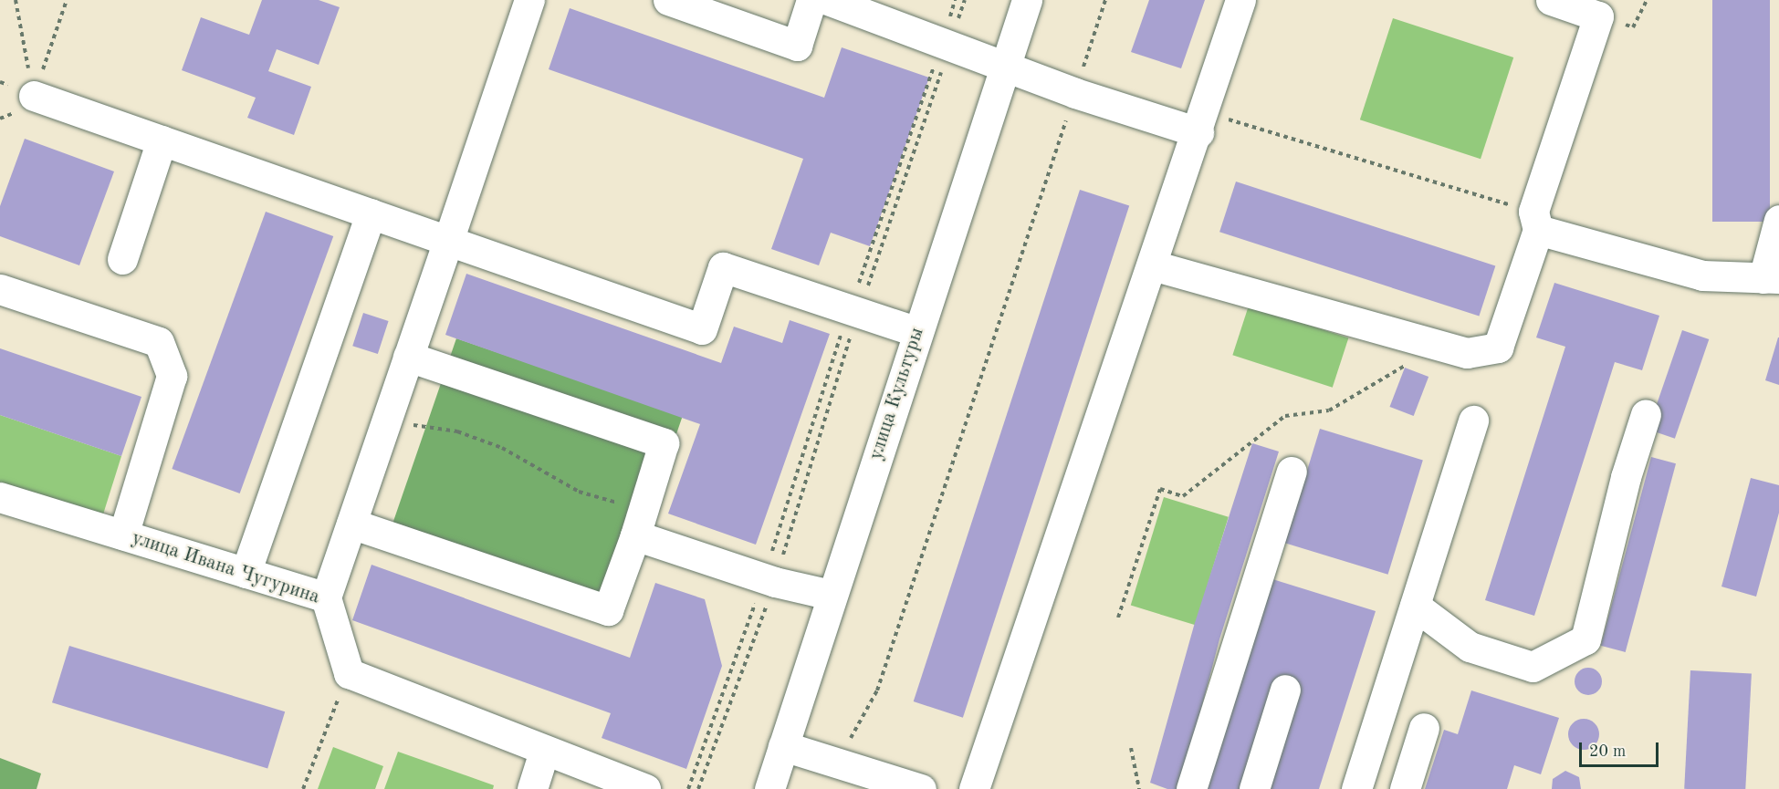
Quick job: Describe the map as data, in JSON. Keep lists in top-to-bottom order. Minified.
{"streets":{"street":["улица Культуры","улица Ивана Чугурина"]},"scale_bar":"20 m"}
